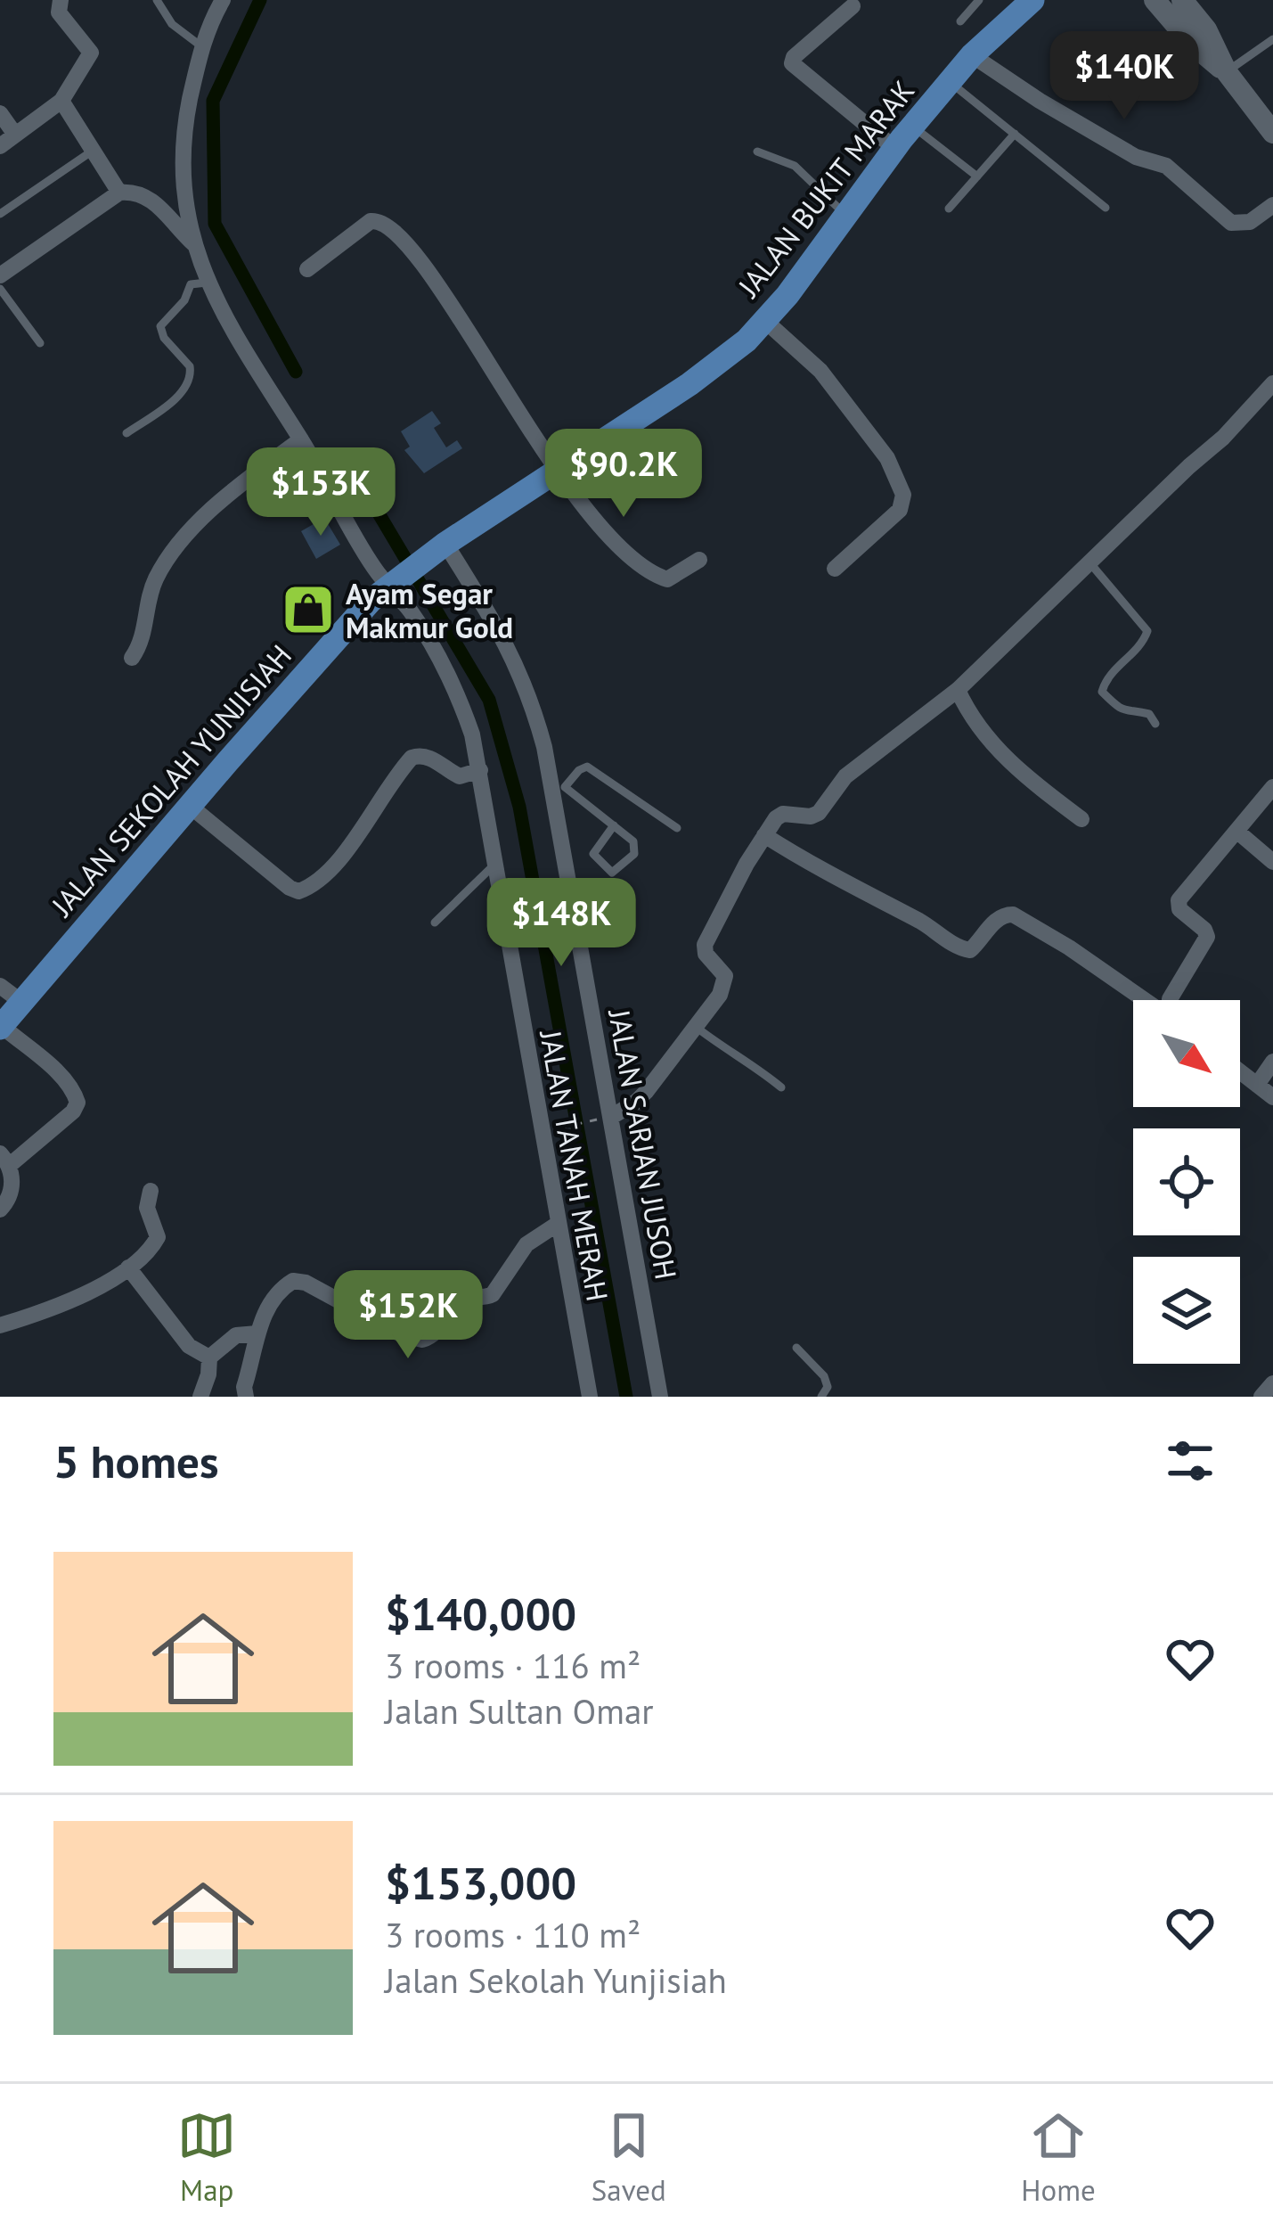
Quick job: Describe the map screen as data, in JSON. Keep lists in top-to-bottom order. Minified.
{"streets":{"main road":["JALAN BUKIT MARAK","JALAN SEKOLAH YUNJISIAH"],"street":["JALAN SARJAN JUSOH","JALAN TANAH MERAH"]},"crossings":[["JALAN BUKIT MARAK","JALAN SEKOLAH YUNJISIAH"],["JALAN BUKIT MARAK","JALAN SARJAN JUSOH"],["JALAN BUKIT MARAK","JALAN TANAH MERAH"],["JALAN SEKOLAH YUNJISIAH","JALAN TANAH MERAH"]],"places":{"shop":["Ayam Segar Makmur Gold"]},"north":"bottom right","page":{"price":["$140K","$90.2K","$153K","$148K","$152K"],"heading":"5 homes","list":[{"name":"$140,000","note":"3 rooms · 116 m² · Jalan Sultan Omar"},{"name":"$153,000","note":"3 rooms · 110 m² · Jalan Sekolah Yunjisiah"}],"tabs":["Map","Saved","Home"]}}
